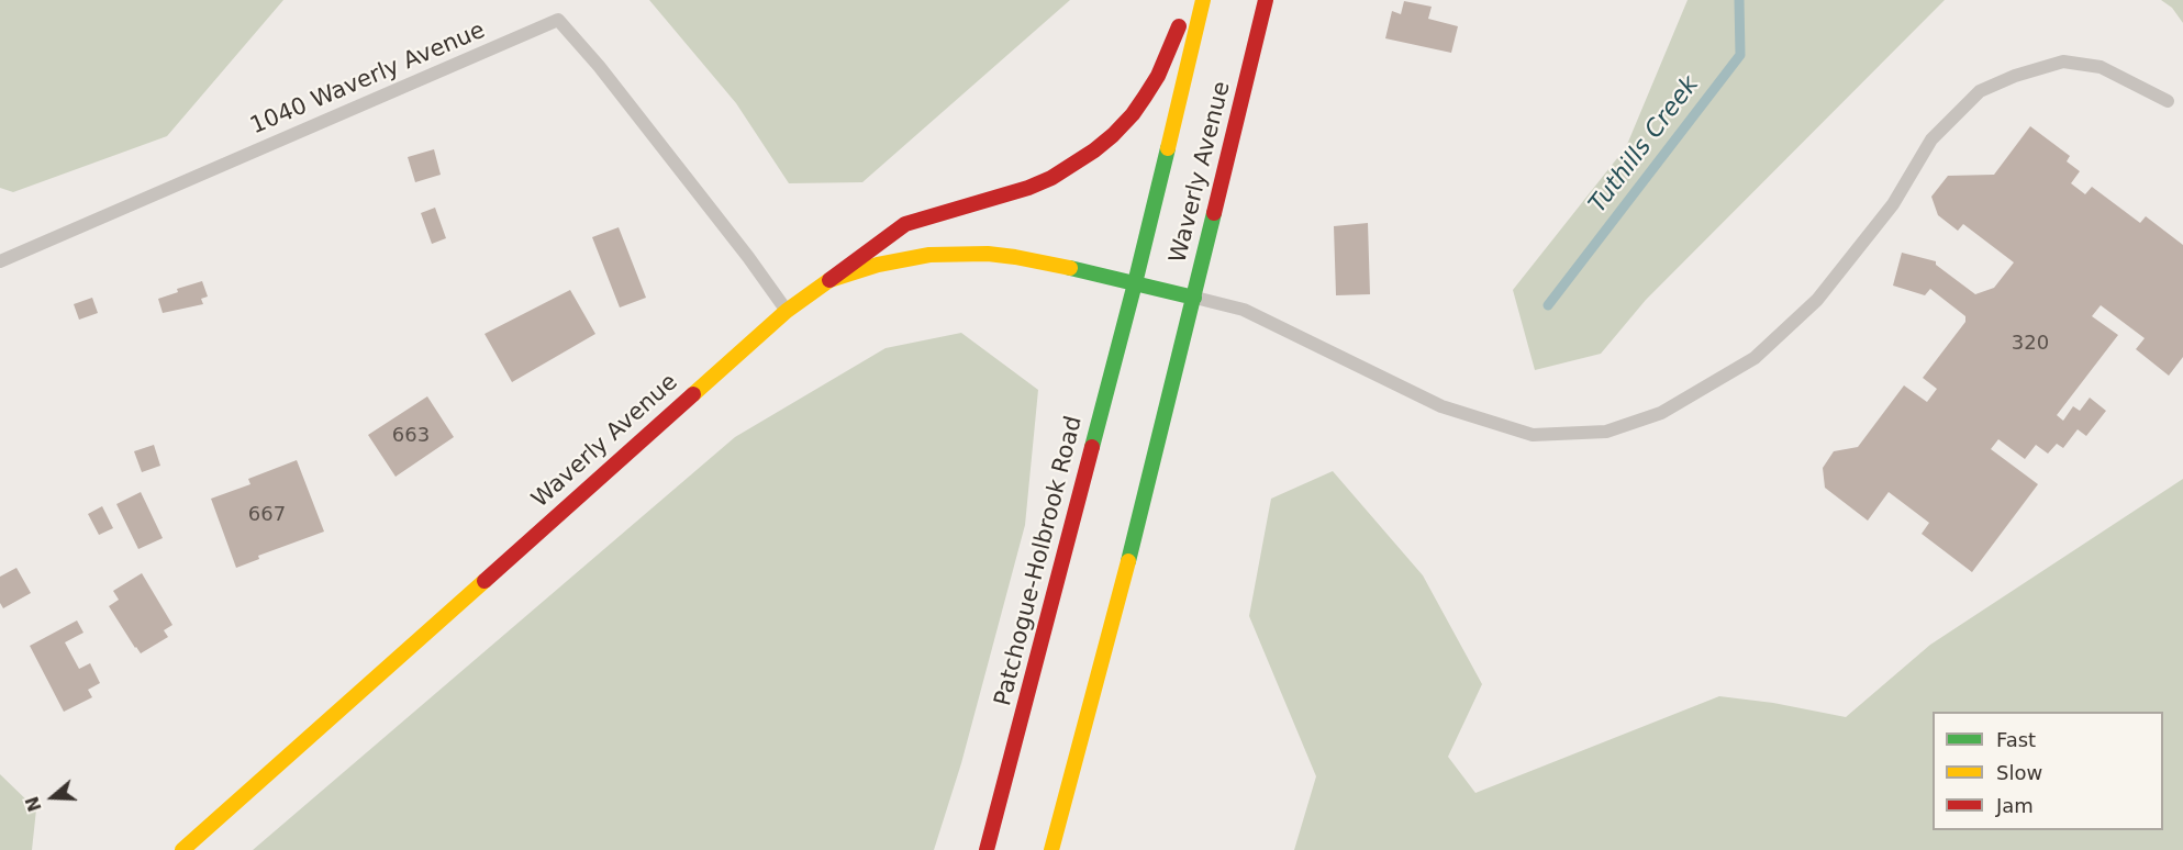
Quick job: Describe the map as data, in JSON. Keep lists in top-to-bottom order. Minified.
{"streets":{"main road":["Waverly Avenue","Patchogue-Holbrook Road"],"lane":["1040 Waverly Avenue"]},"crossings":[["1040 Waverly Avenue","Waverly Avenue"],["Waverly Avenue","Patchogue-Holbrook Road"]],"water":["Tuthills Creek"],"house_numbers":["320","663","667"],"legend":["Fast","Slow","Jam"],"north":"left"}
